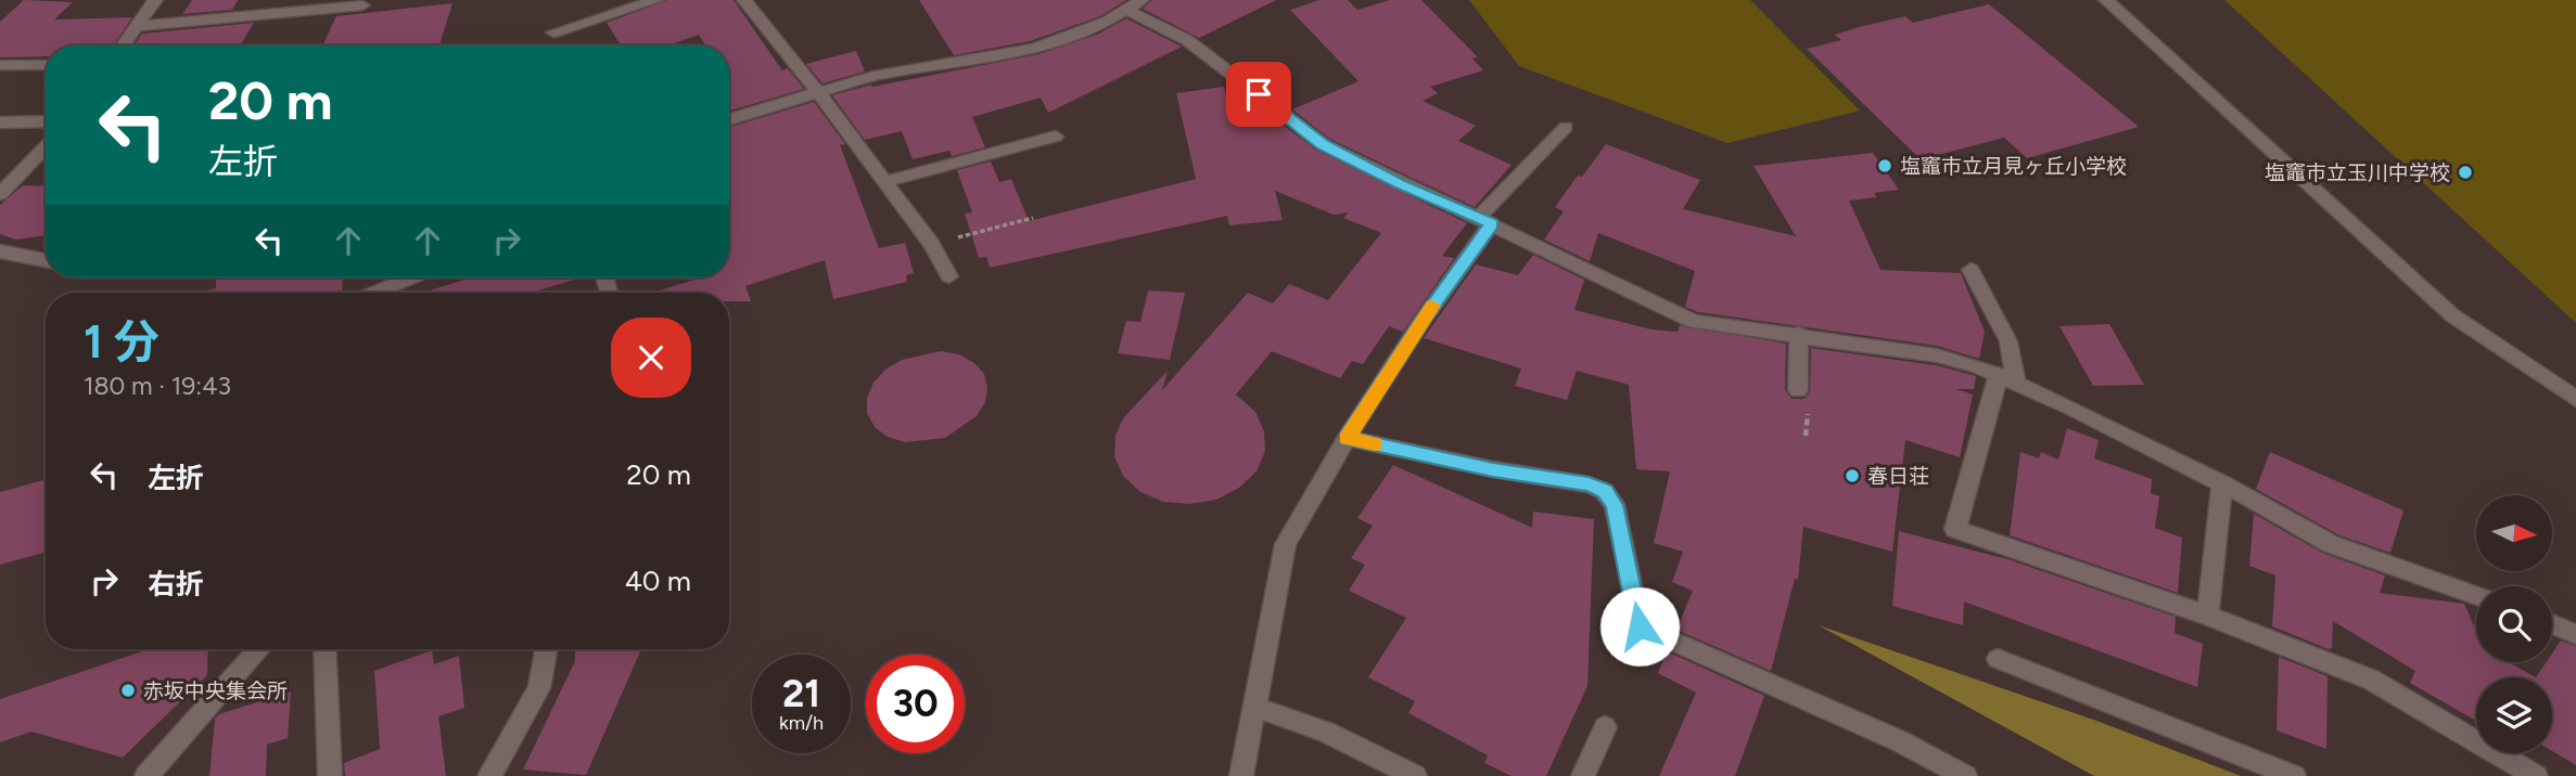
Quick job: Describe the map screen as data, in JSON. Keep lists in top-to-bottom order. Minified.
{"places":["塩竈市立月見ヶ丘小学校","塩竈市立玉川中学校","春日荘","赤坂中央集会所"],"north":"right","page":{"turn":["20 m","左折"],"heading":["1 分","180 m · 19:43"],"list":[{"name":"左折","value":"20 m"},{"name":"右折","value":"40 m"}],"speed":"21 km/h","limit":"30"}}
